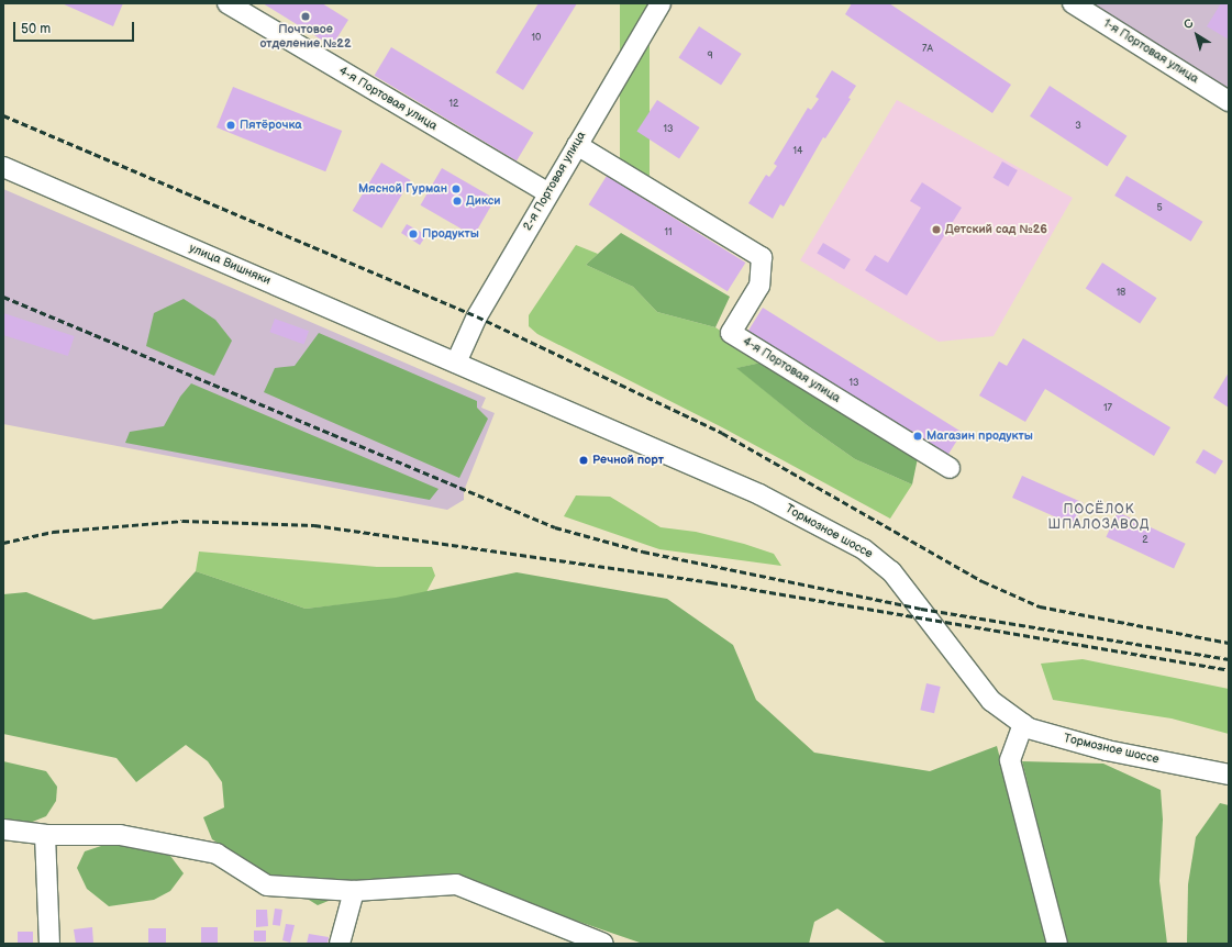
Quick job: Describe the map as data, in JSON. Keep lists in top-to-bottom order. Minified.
{"streets":{"street":["1-я Портовая улица","4-я Портовая улица","2-я Портовая улица","улица Вишняки","Тормозное шоссе"]},"crossings":[["4-я Портовая улица","2-я Портовая улица"],["2-я Портовая улица","улица Вишняки"],["2-я Портовая улица","Тормозное шоссе"],["улица Вишняки","Тормозное шоссе"]],"districts":["ПОСЁЛОК ШПАЛОЗАВОД"],"places":["Почтовое отделение №22","Пятёрочка","Мясной Гурман","Дикси","Детский сад №26","Продукты","Магазин продукты","Речной порт"],"house_numbers":["10","7А","9","12","3","13","14","5","11","18","13","17","2"],"scale_bar":"50 m","north":"top left"}
